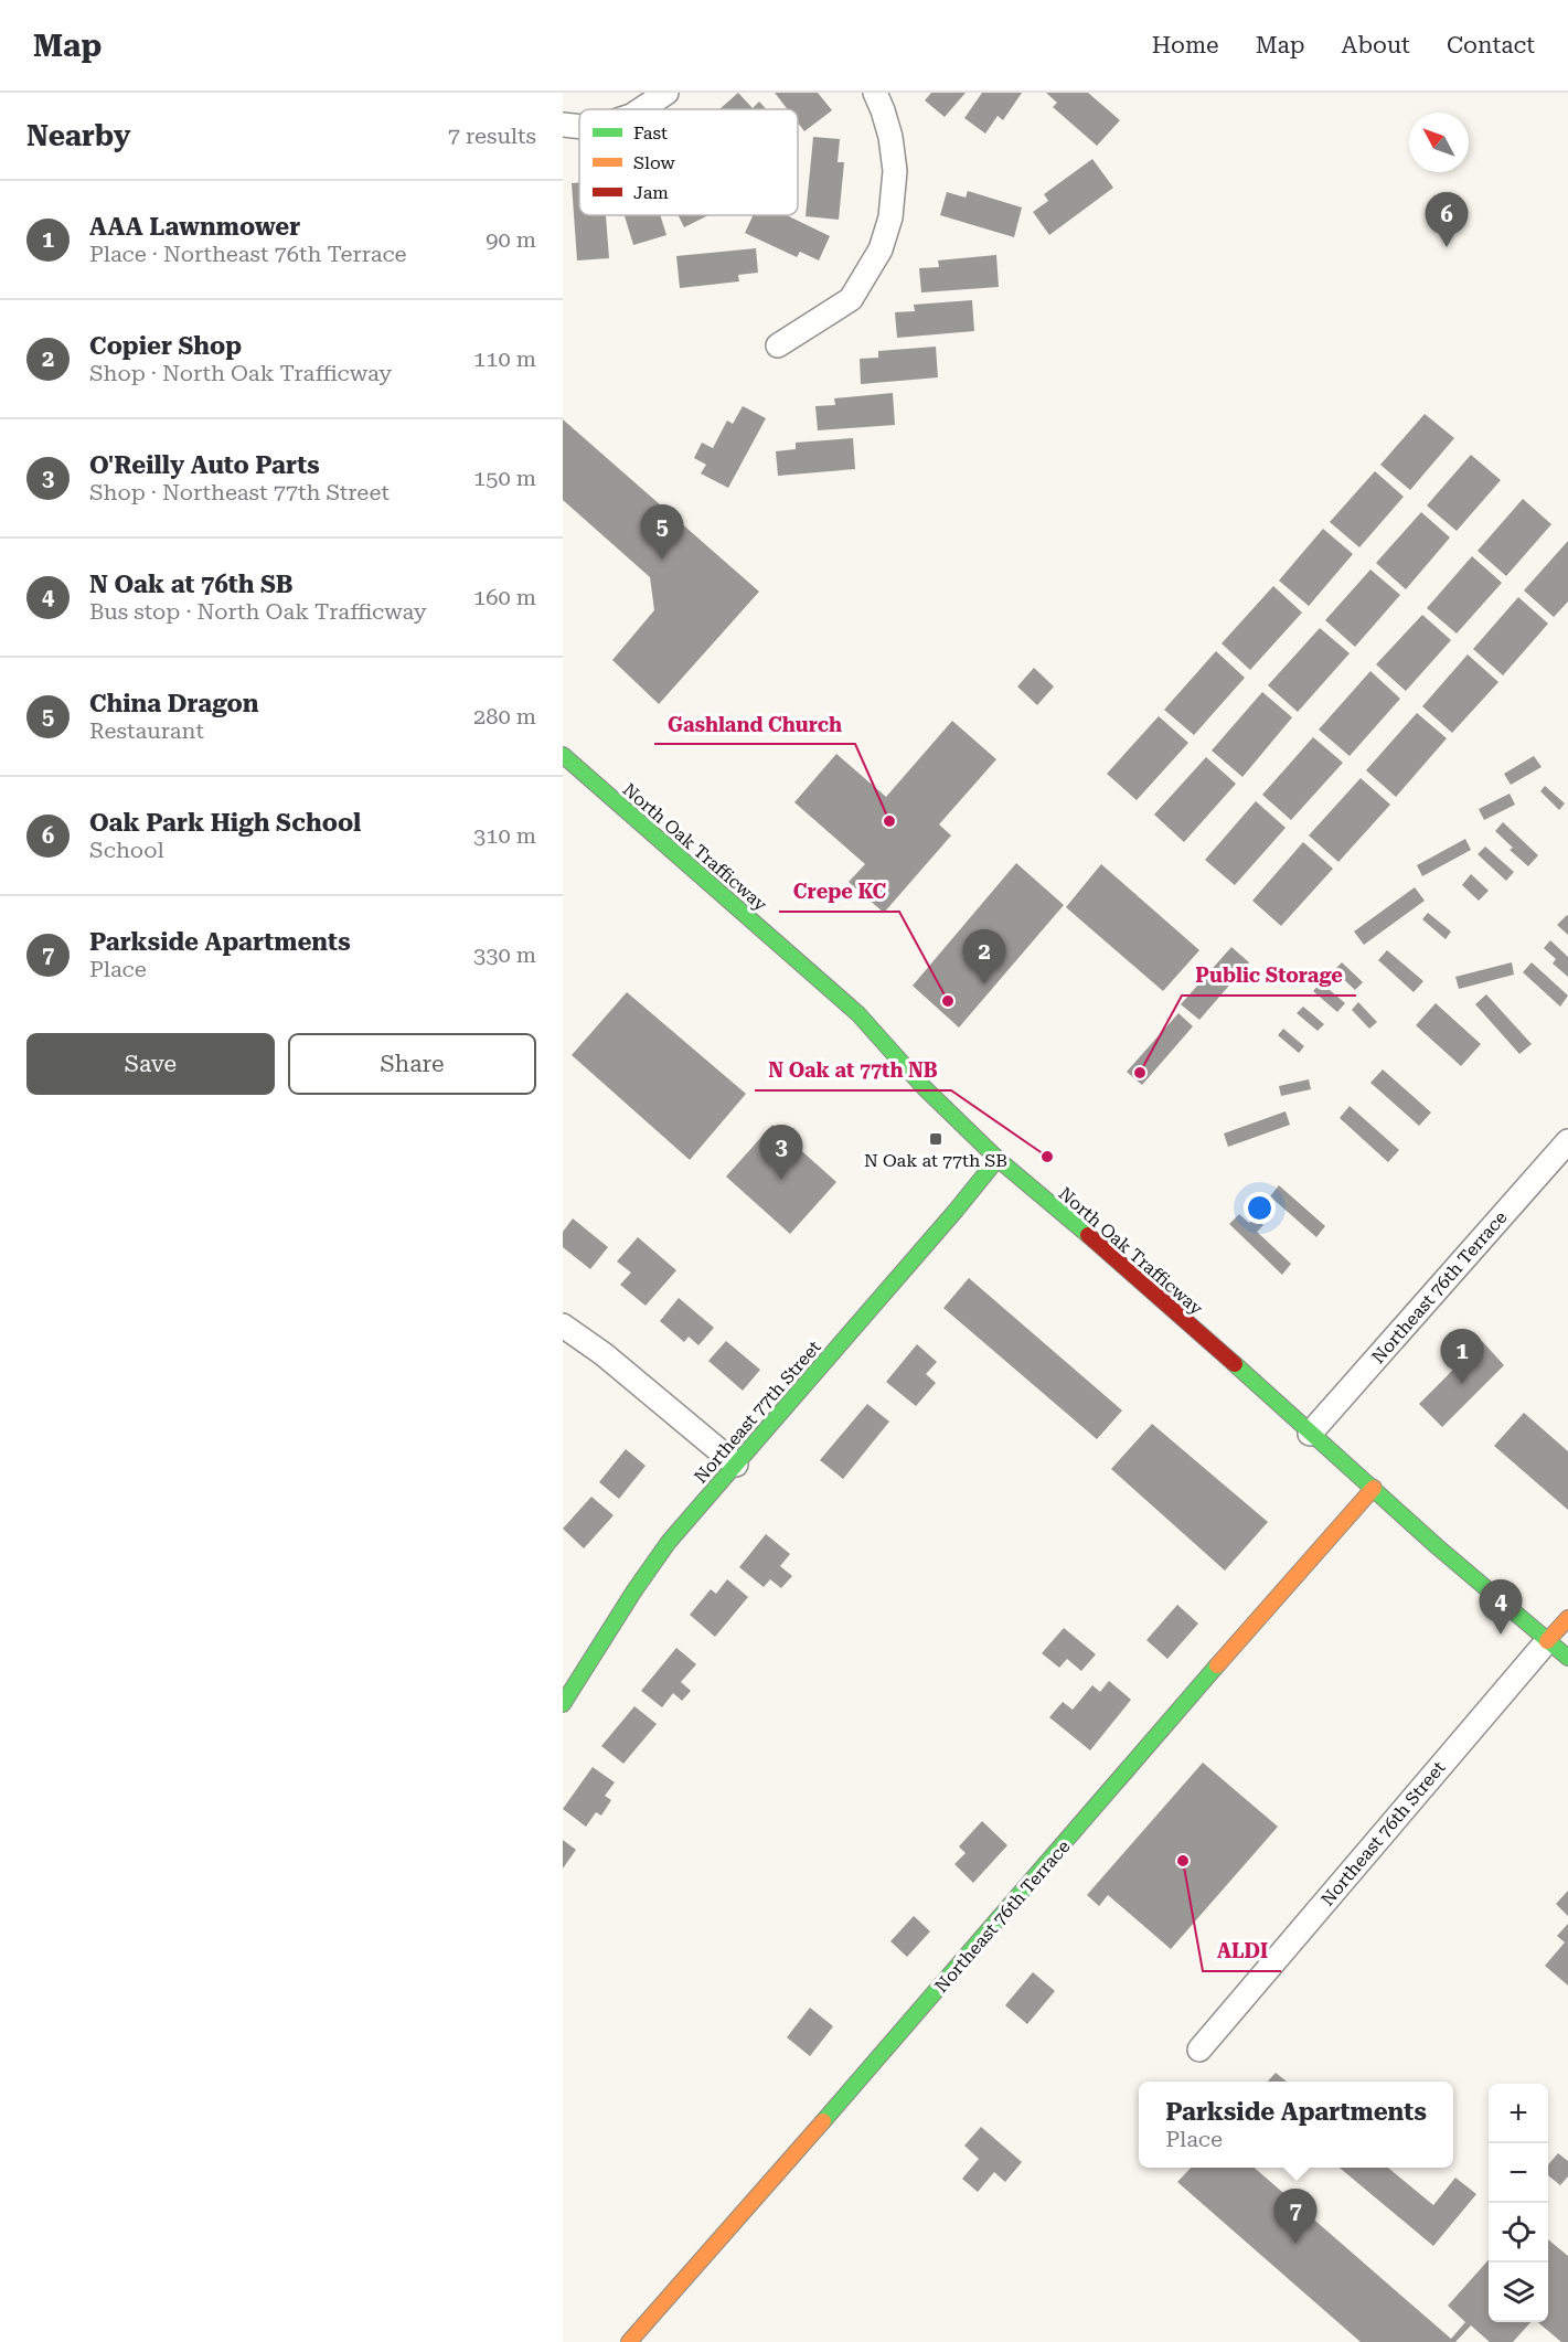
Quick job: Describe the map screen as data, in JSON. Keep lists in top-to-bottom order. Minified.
{"streets":{"street":["North Oak Trafficway","Northeast 76th Terrace","Northeast 77th Street","Northeast 76th Street"]},"crossings":[["North Oak Trafficway","Northeast 76th Terrace"],["North Oak Trafficway","Northeast 77th Street"],["North Oak Trafficway","Northeast 76th Street"]],"places":{"other":["Gashland Church","Crepe KC","Public Storage","N Oak at 77th NB","ALDI"],"transit":["N Oak at 77th SB"]},"legend":["Fast","Slow","Jam"],"north":"top left","page":{"header":"Map","nav":["Home","Map","About","Contact"],"heading":["Nearby","7 results"],"list":[{"mark":"1","name":"AAA Lawnmower","note":"Place · Northeast 76th Terrace","value":"90 m"},{"mark":"2","name":"Copier Shop","note":"Shop · North Oak Trafficway","value":"110 m"},{"mark":"3","name":"O'Reilly Auto Parts","note":"Shop · Northeast 77th Street","value":"150 m"},{"mark":"4","name":"N Oak at 76th SB","note":"Bus stop · North Oak Trafficway","value":"160 m"},{"mark":"5","name":"China Dragon","note":"Restaurant","value":"280 m"},{"mark":"6","name":"Oak Park High School","note":"School","value":"310 m"},{"mark":"7","name":"Parkside Apartments","note":"Place","value":"330 m"}],"pins":["6","5","2","3","1","4","7"],"buttons":["Save","Share"],"popup":["Parkside Apartments","Place"],"map_buttons":["+","−"]}}
